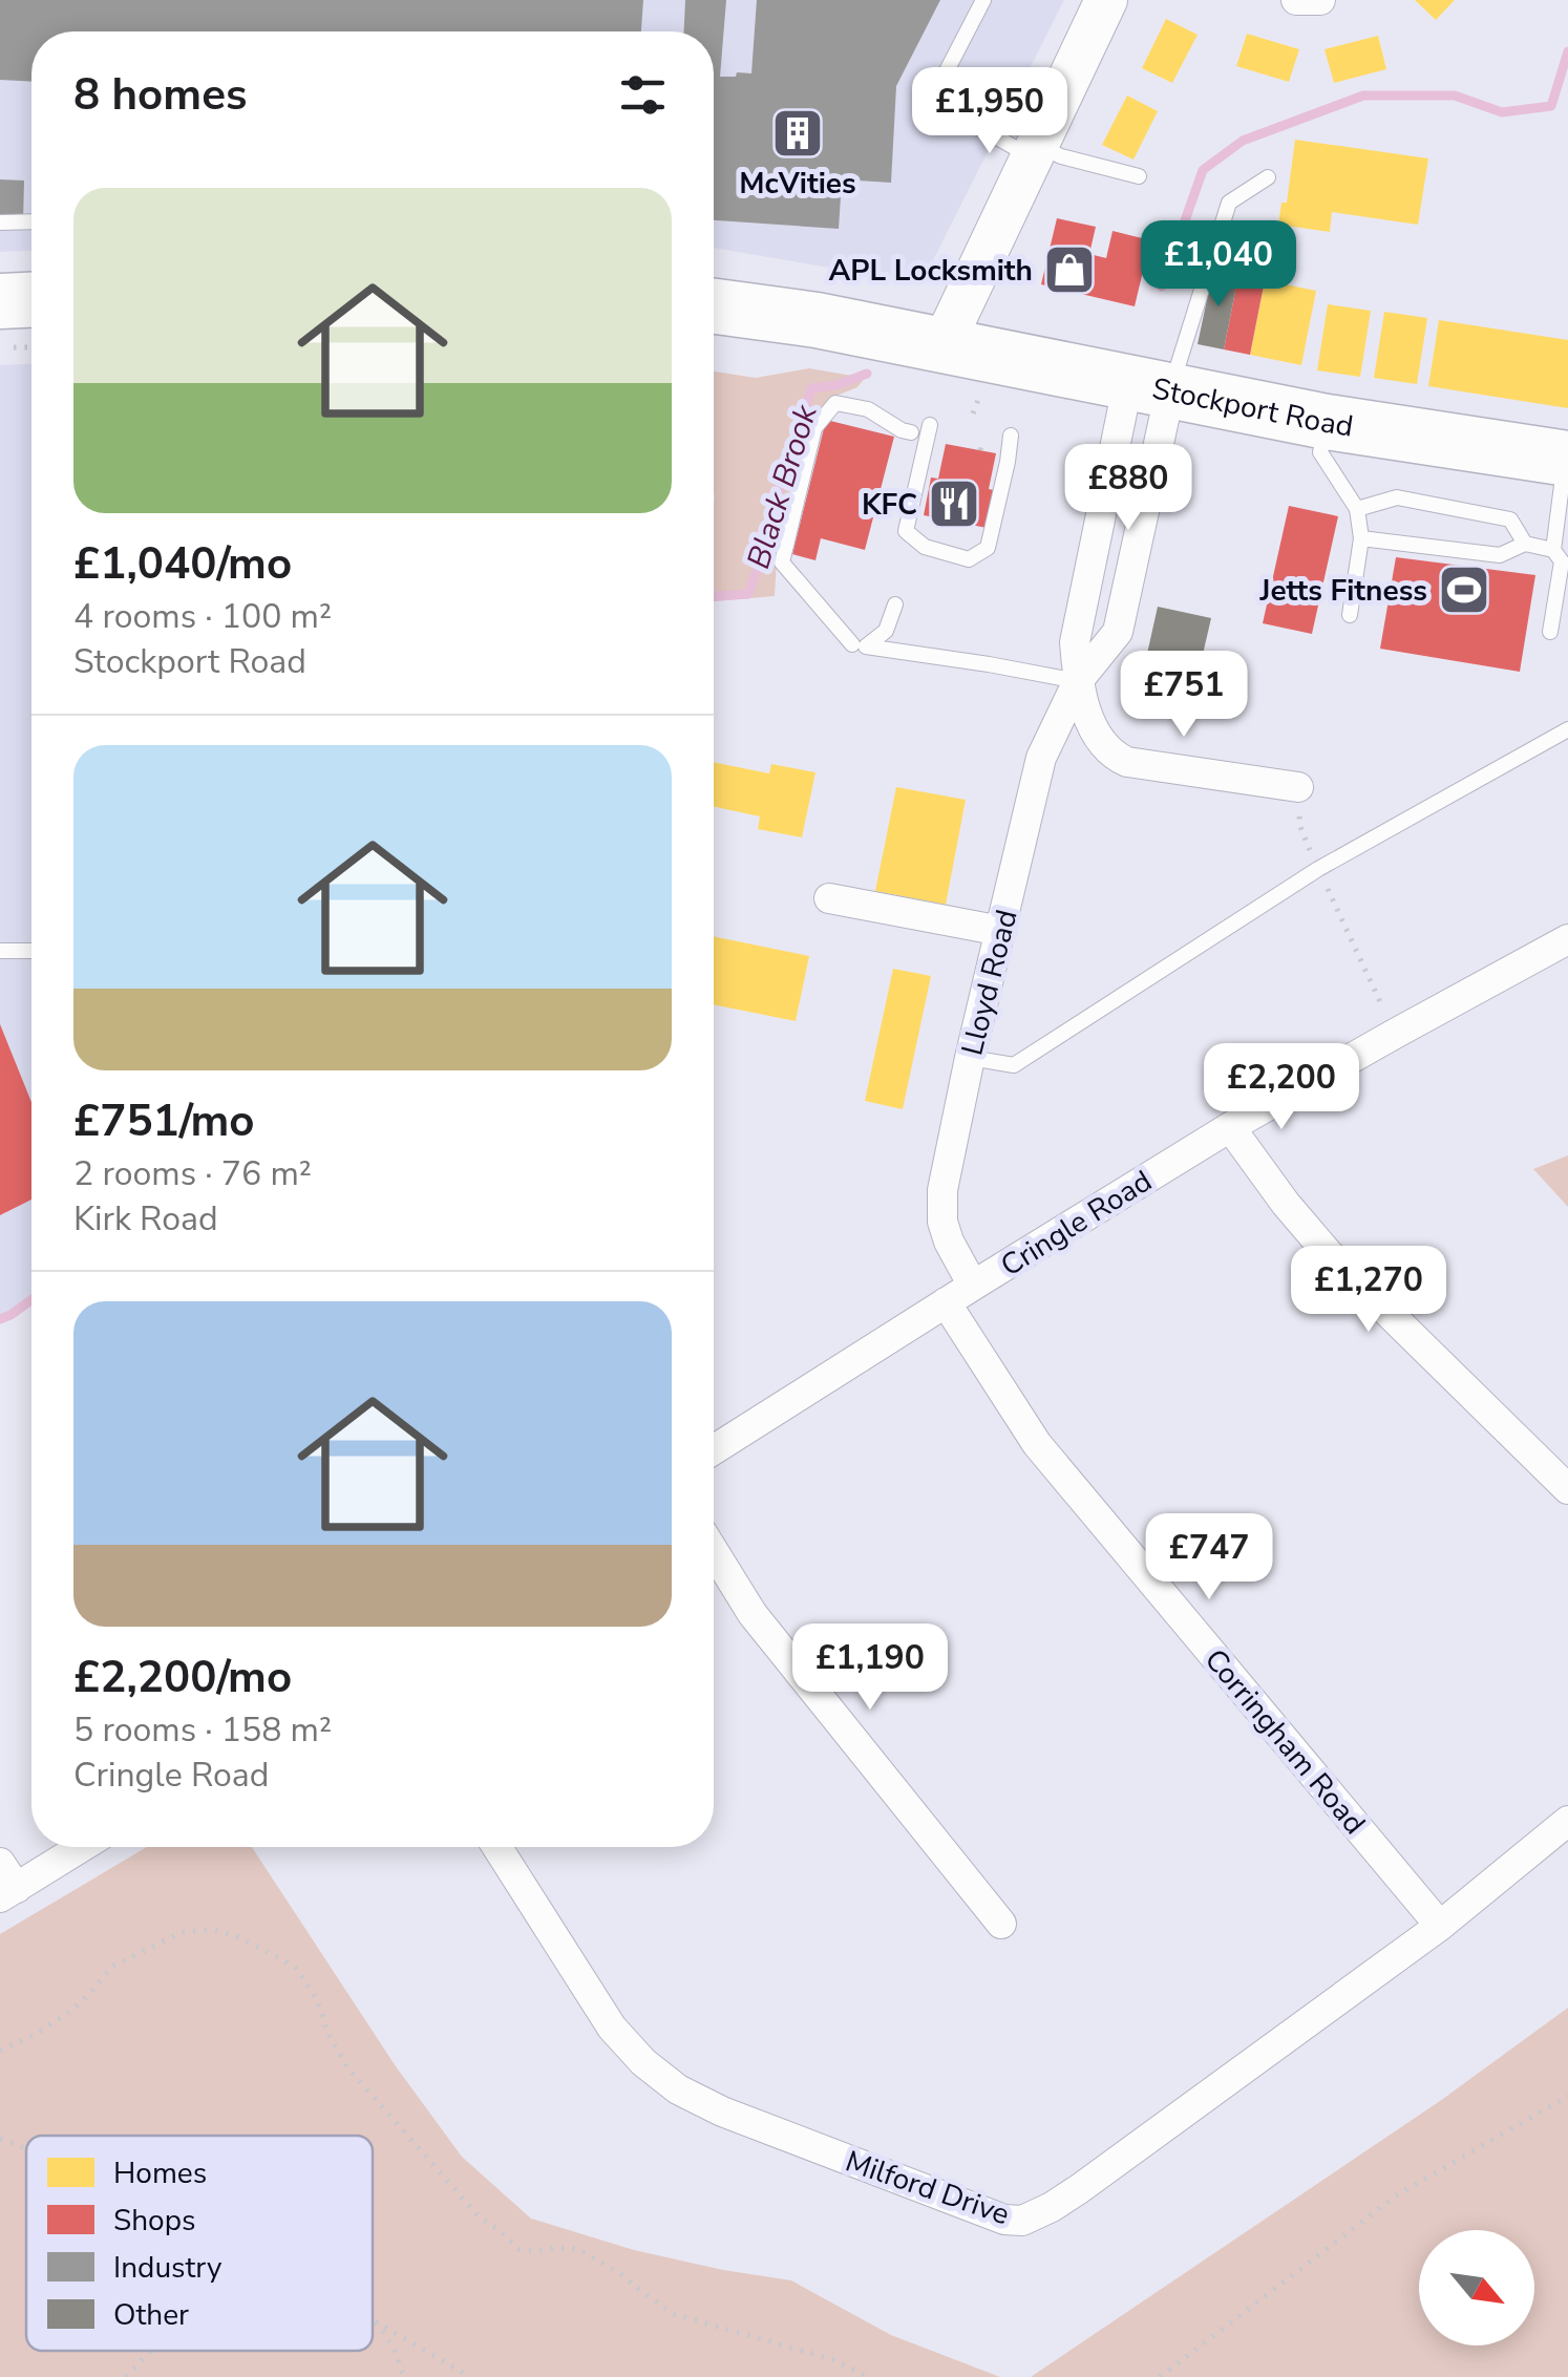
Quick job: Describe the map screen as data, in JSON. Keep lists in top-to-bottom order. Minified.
{"streets":{"highway":["Stockport Road"],"street":["Lloyd Road","Cringle Road","Corringham Road","Milford Drive"]},"crossings":[["Stockport Road","Lloyd Road"],["Lloyd Road","Cringle Road"],["Cringle Road","Corringham Road"],["Corringham Road","Milford Drive"]],"water":["Black Brook"],"places":{"building":["McVities"],"shop":["APL Locksmith"],"restaurant":["KFC"],"sports":["Jetts Fitness"]},"legend":["Homes","Shops","Industry","Other"],"north":"bottom right","page":{"heading":"8 homes","price":["£1,950","£1,040","£880","£751","£2,200","£1,270","£747","£1,190"],"list":[{"name":"£1,040/mo","note":"4 rooms · 100 m² · Stockport Road"},{"name":"£751/mo","note":"2 rooms · 76 m² · Kirk Road"},{"name":"£2,200/mo","note":"5 rooms · 158 m² · Cringle Road"}]}}
